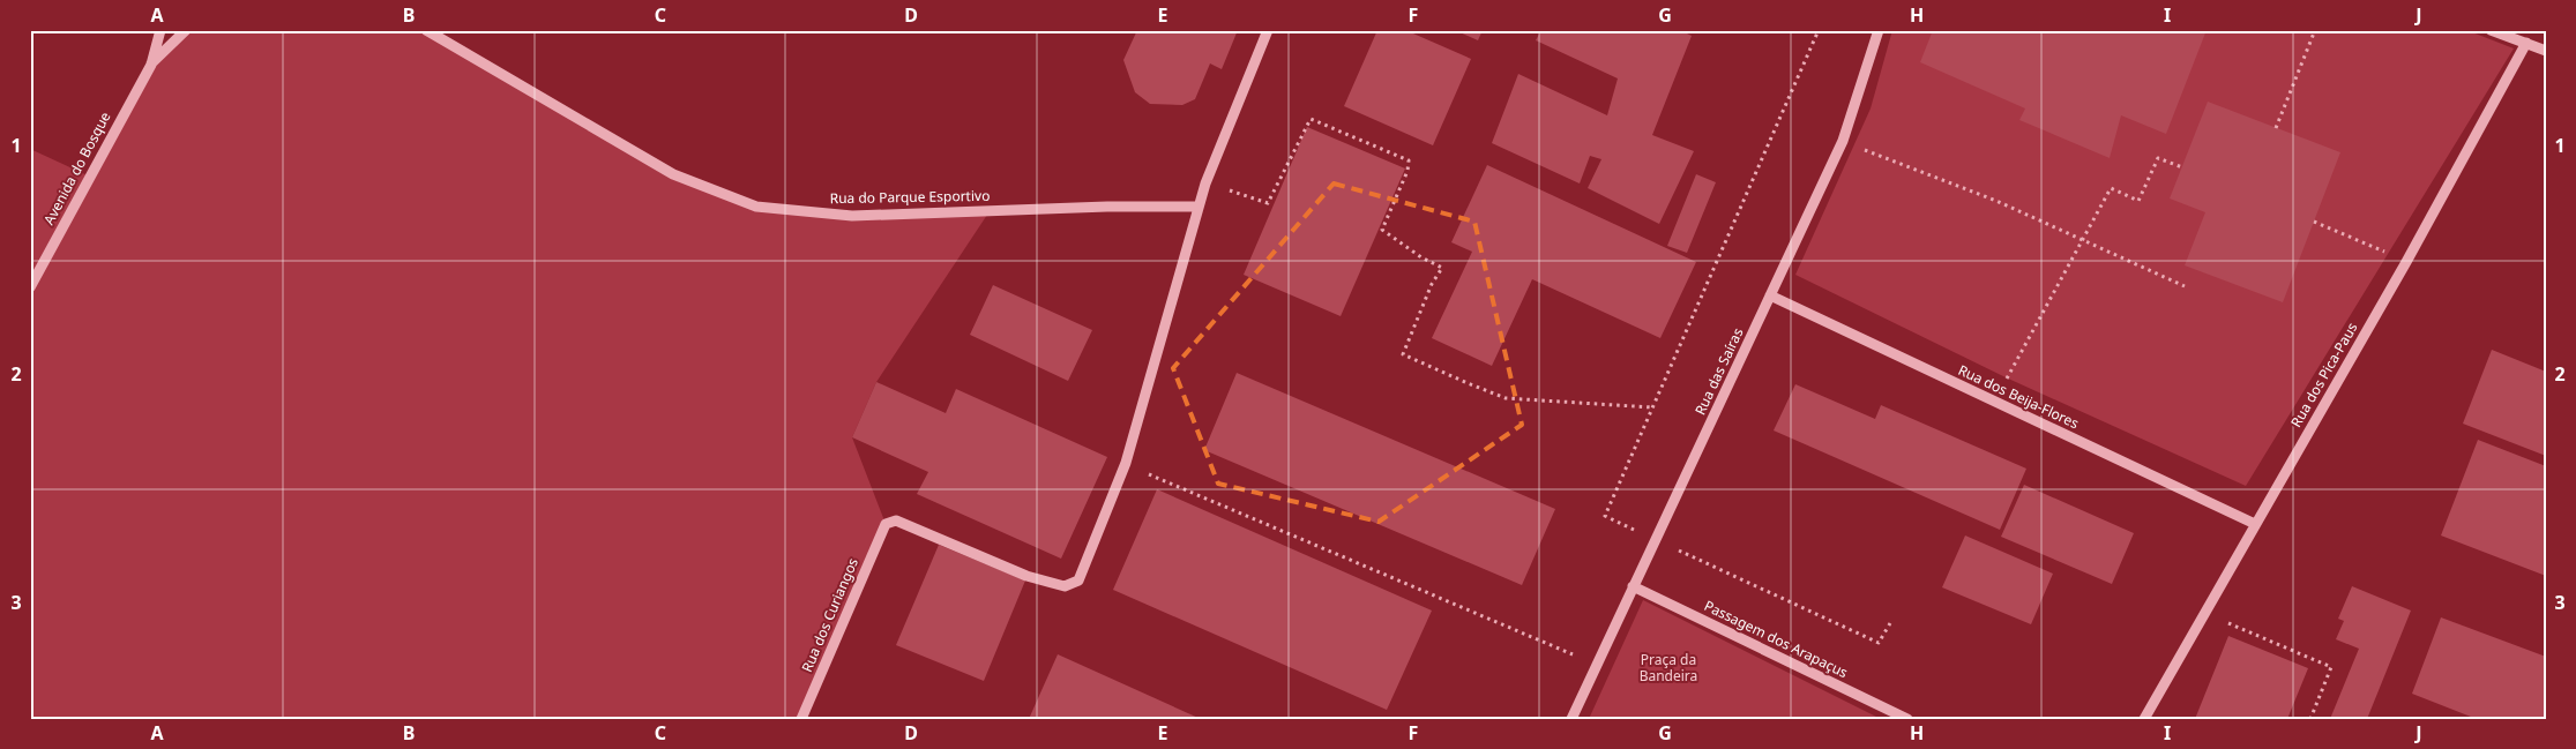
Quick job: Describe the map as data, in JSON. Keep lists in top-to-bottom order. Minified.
{"streets":{"street":["Avenida do Bosque","Rua do Parque Esportivo","Rua das Saíras","Rua dos Pica-Paus","Rua dos Beija-Flores","Rua dos Curiangos","Passagem dos Arapaçus"]},"crossings":[["Rua do Parque Esportivo","Rua dos Curiangos"],["Rua das Saíras","Rua dos Beija-Flores"],["Rua das Saíras","Passagem dos Arapaçus"],["Rua dos Pica-Paus","Rua dos Beija-Flores"]],"parks":["Praça da Bandeira"],"grid":{"columns":["A","B","C","D","E","F","G","H","I","J"],"rows":["1","2","3"]}}
